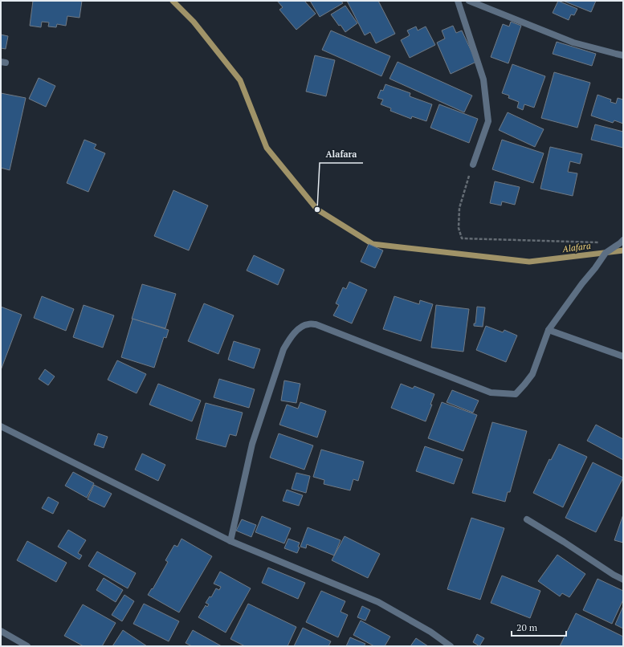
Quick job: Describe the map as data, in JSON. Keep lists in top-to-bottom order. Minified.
{"water":["Alafara"],"places":["Alafara"],"scale_bar":"20 m"}
